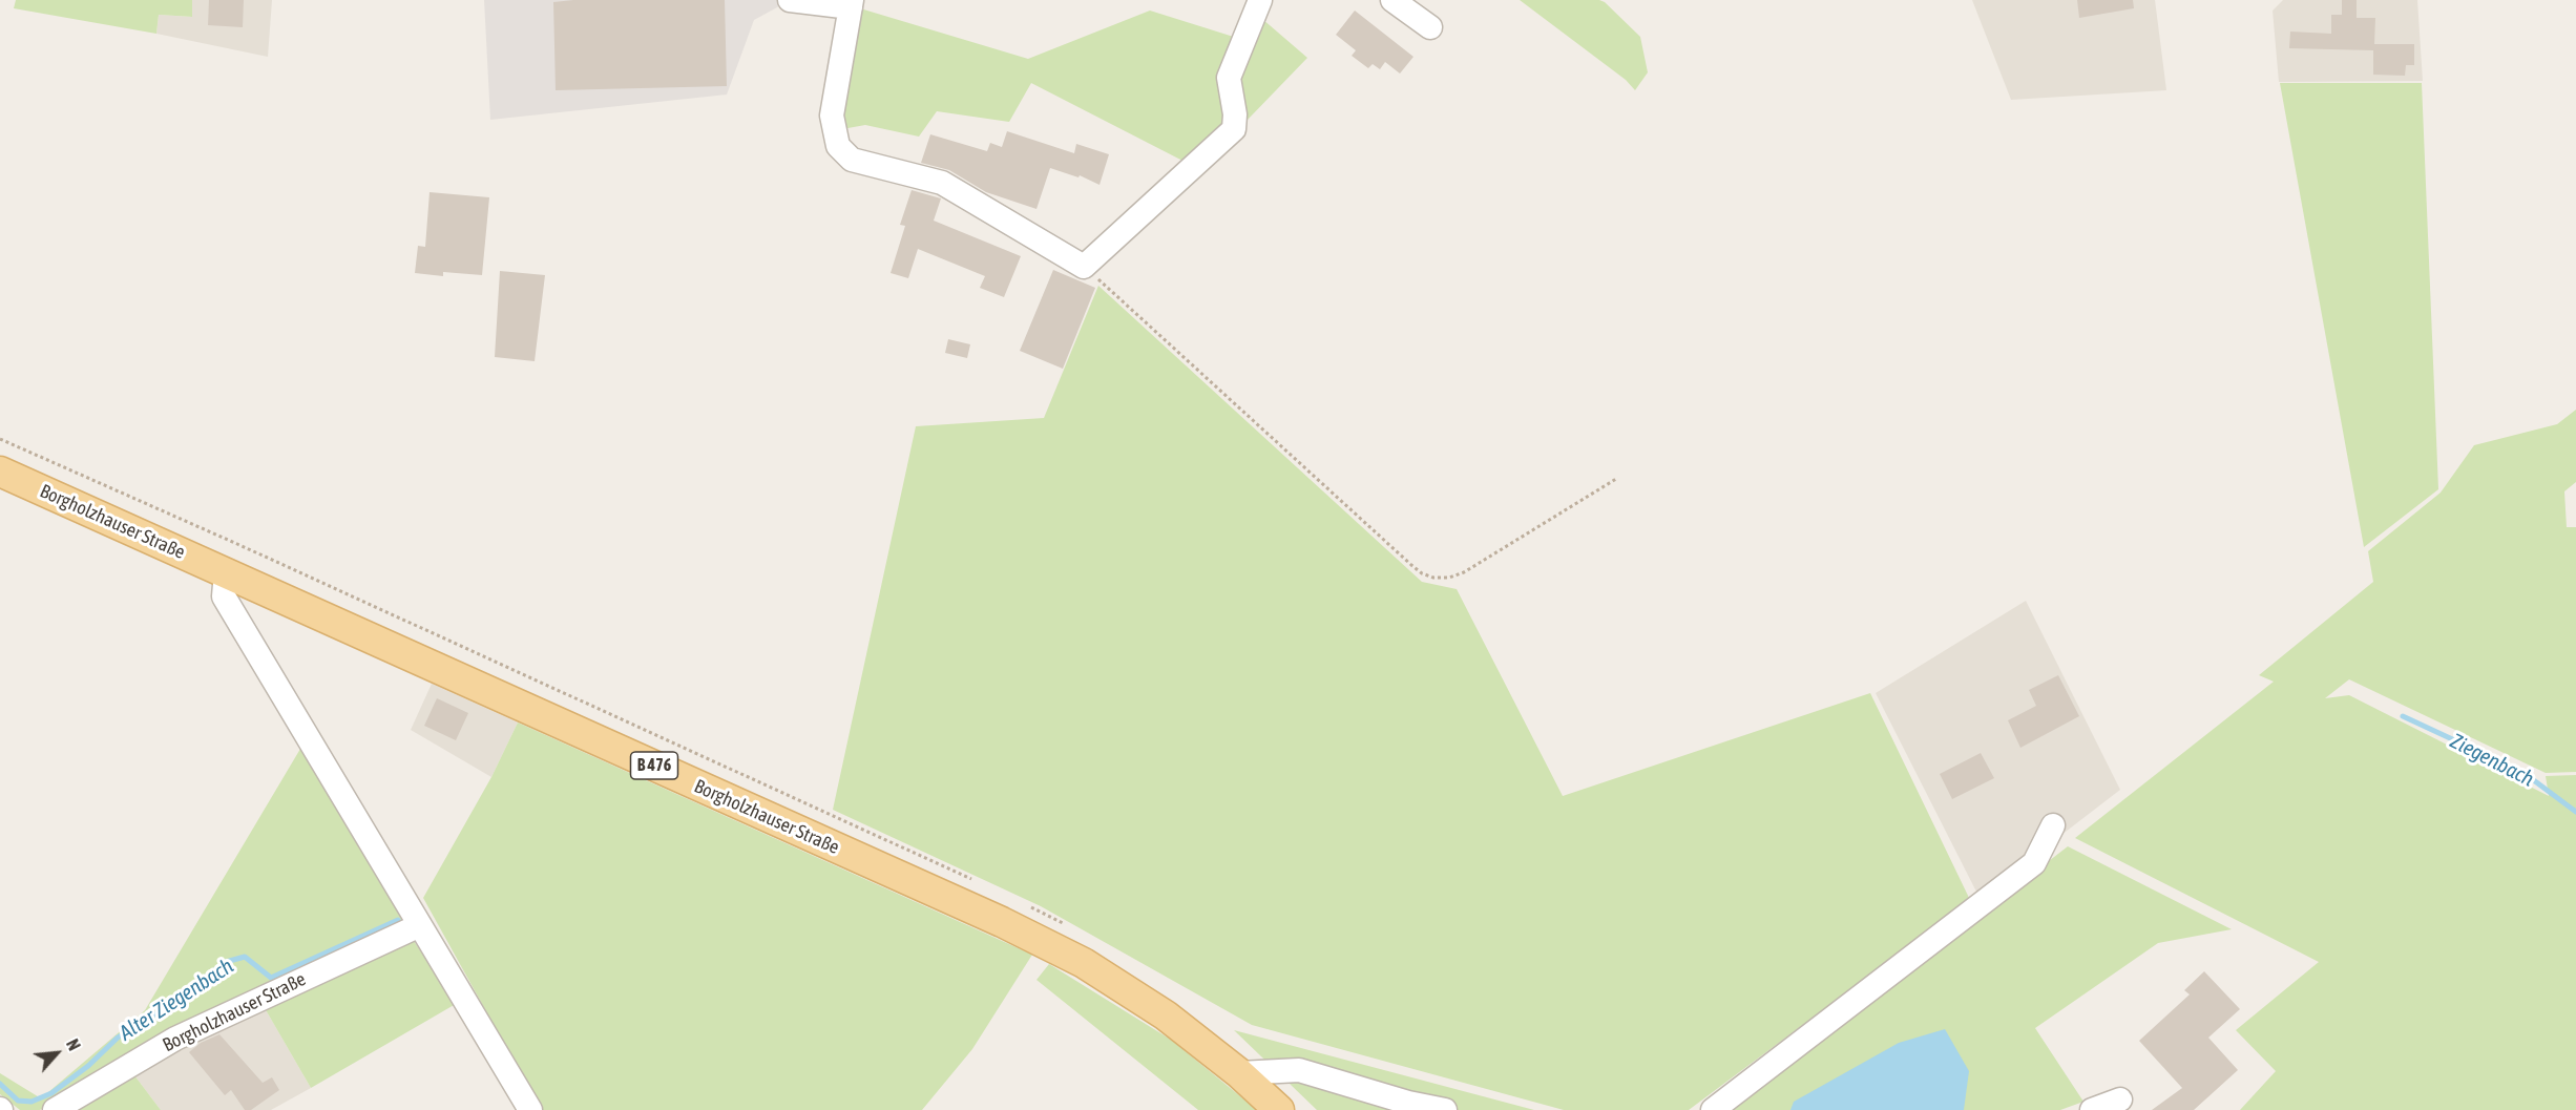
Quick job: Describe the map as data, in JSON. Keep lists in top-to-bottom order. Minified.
{"streets":{"main road":["Borgholzhauser Straße","B 476"]},"water":["Ziegenbach","Alter Ziegenbach"],"north":"top right"}
